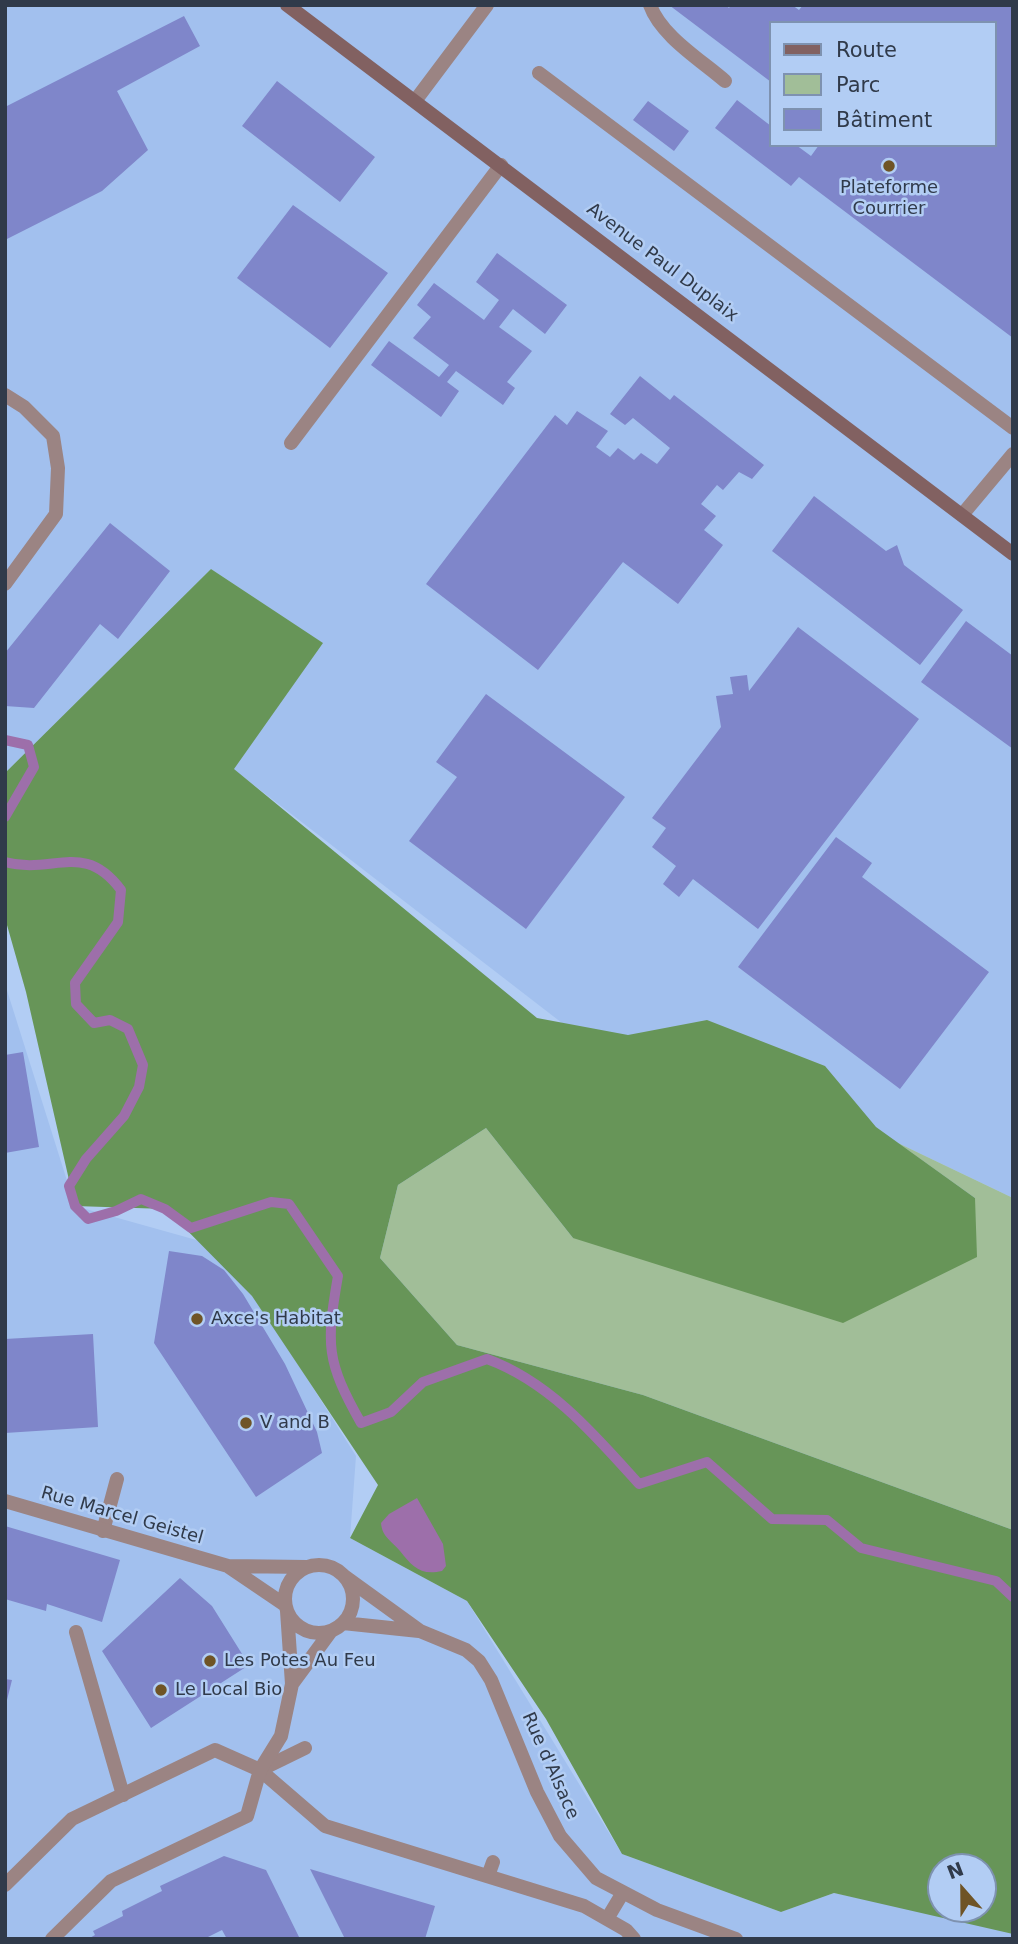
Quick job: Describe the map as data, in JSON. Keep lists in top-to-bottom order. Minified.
{"streets":{"main road":["Avenue Paul Duplaix"],"street":["Rue Marcel Geistel","Rue d'Alsace"]},"crossings":[["Rue Marcel Geistel","Rue d'Alsace"]],"places":["Plateforme Courrier","Axce's Habitat","V and B","Les Potes Au Feu","Le Local Bio"],"legend":["Route","Parc","Bâtiment"],"north":"top"}
